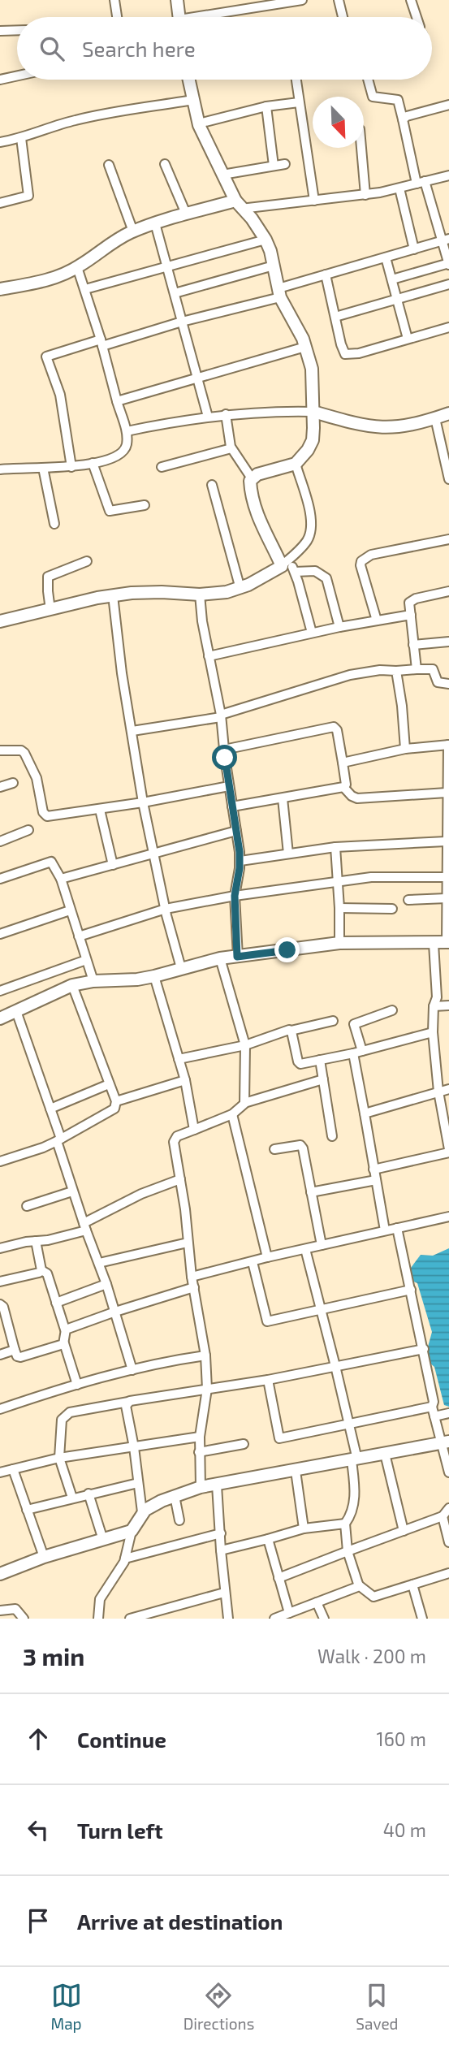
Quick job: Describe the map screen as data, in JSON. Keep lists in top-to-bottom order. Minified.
{"north":"bottom right","page":{"search":"Search here","heading":["3 min","Walk · 200 m"],"list":[["Continue","160 m"],["Turn left","40 m"],"Arrive at destination"],"nav":["Map","Directions","Saved"]}}
